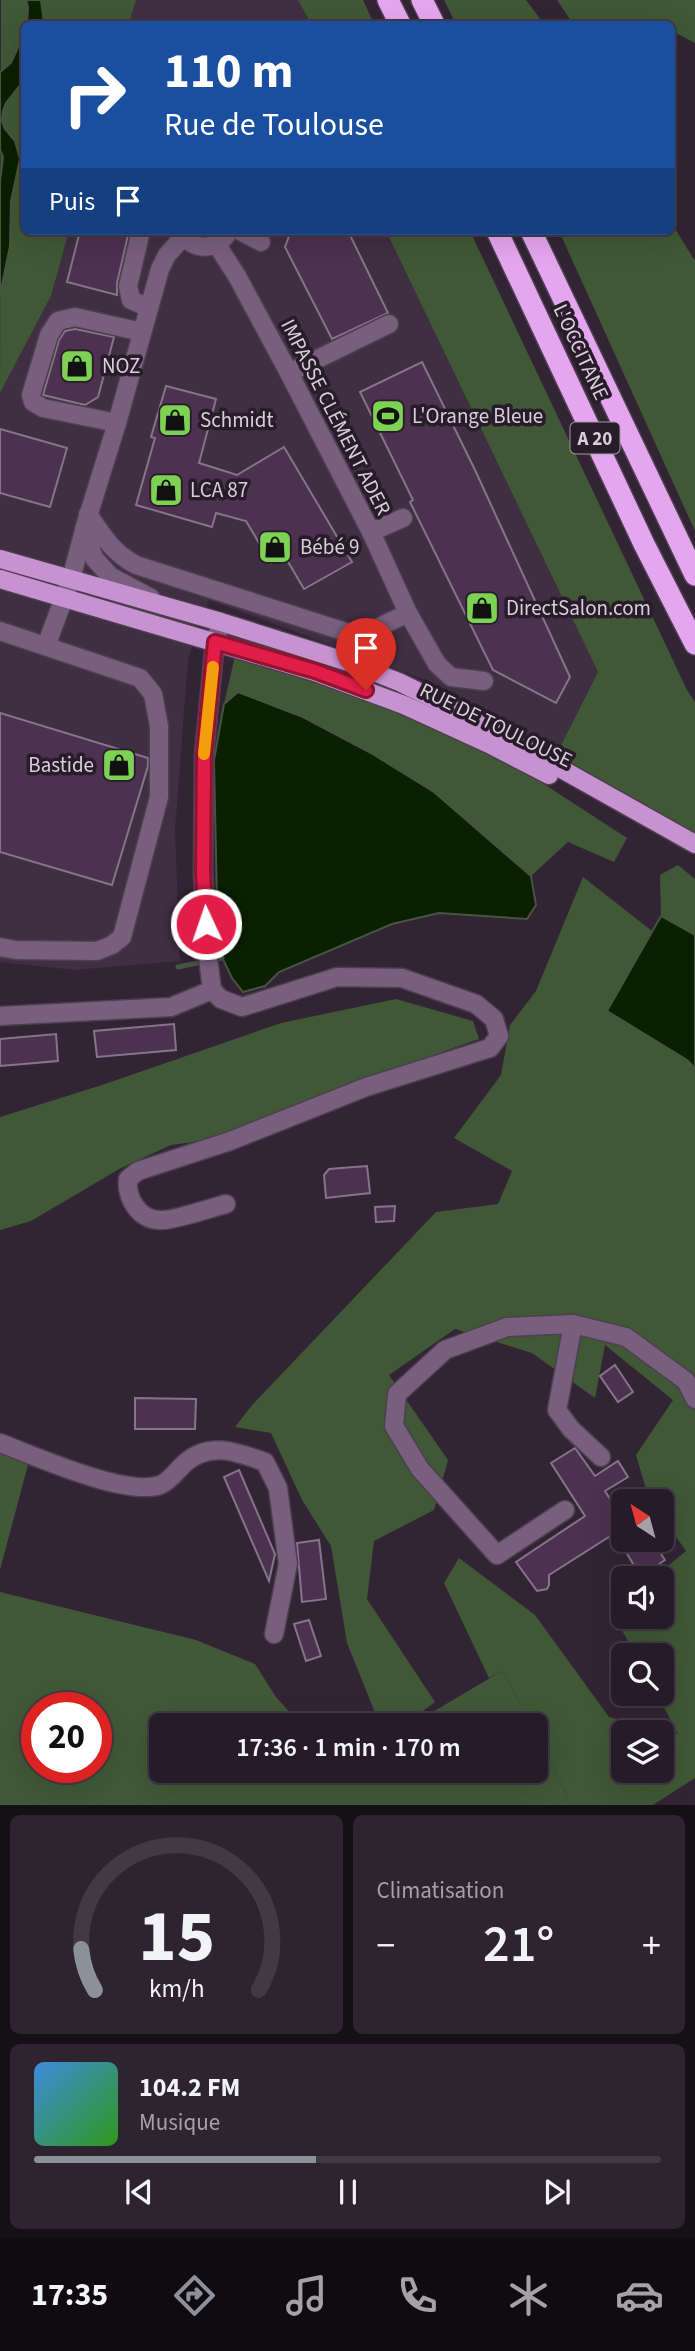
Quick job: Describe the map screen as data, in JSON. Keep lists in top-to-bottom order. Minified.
{"streets":{"highway":["L'OCCITANE","A 20"],"main road":["RUE DE TOULOUSE"],"street":["IMPASSE CLÉMENT ADER"]},"places":{"shop":["NOZ","Schmidt","LCA 87","Bébé 9","DirectSalon.com","Bastide"],"sports":["L'Orange Bleue"]},"north":"top left","page":{"turn":["110 m","Rue de Toulouse"],"then":"Puis","limit":"20","trip":"17:36 · 1 min · 170 m","tile":"Climatisation","heat":["−","21°","+"],"song":["104.2 FM","Musique"],"tabs":"17:35","gauge":["15","km/h"]}}
